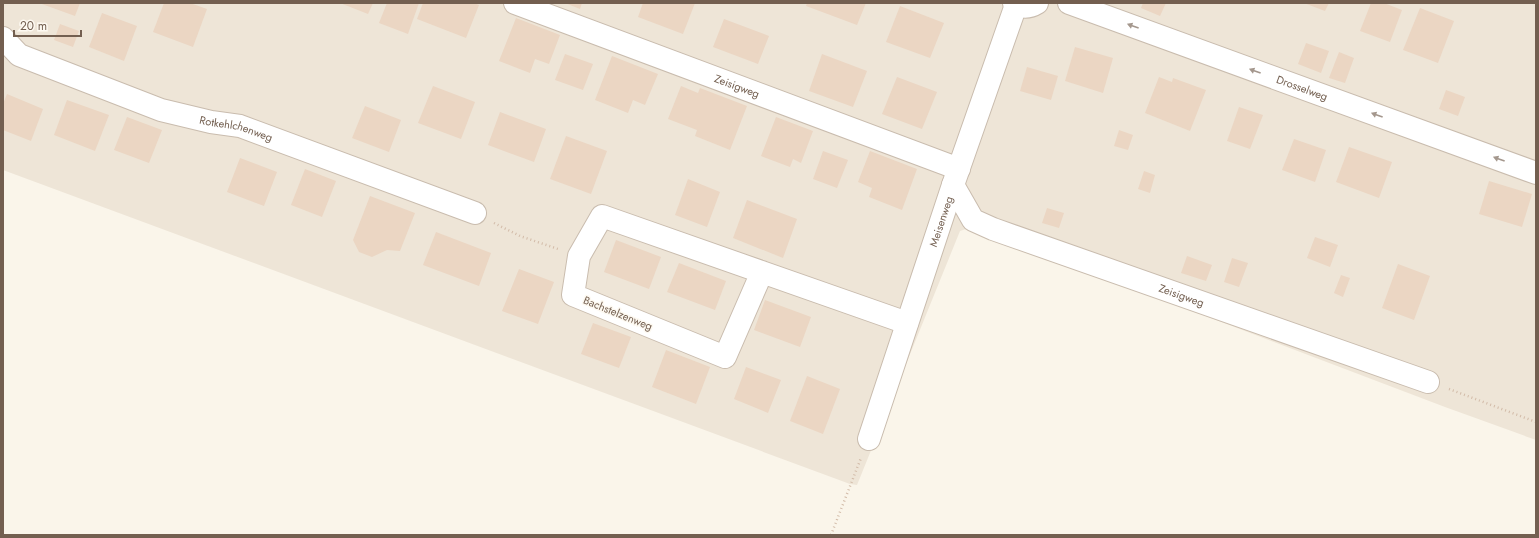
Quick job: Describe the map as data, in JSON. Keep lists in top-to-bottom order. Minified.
{"streets":{"street":["Zeisigweg","Drosselweg","Rotkehlchenweg","Meisenweg","Bachstelzenweg"]},"crossings":[["Zeisigweg","Meisenweg"],["Meisenweg","Bachstelzenweg"]],"one_way":["Drosselweg"],"scale_bar":"20 m"}
